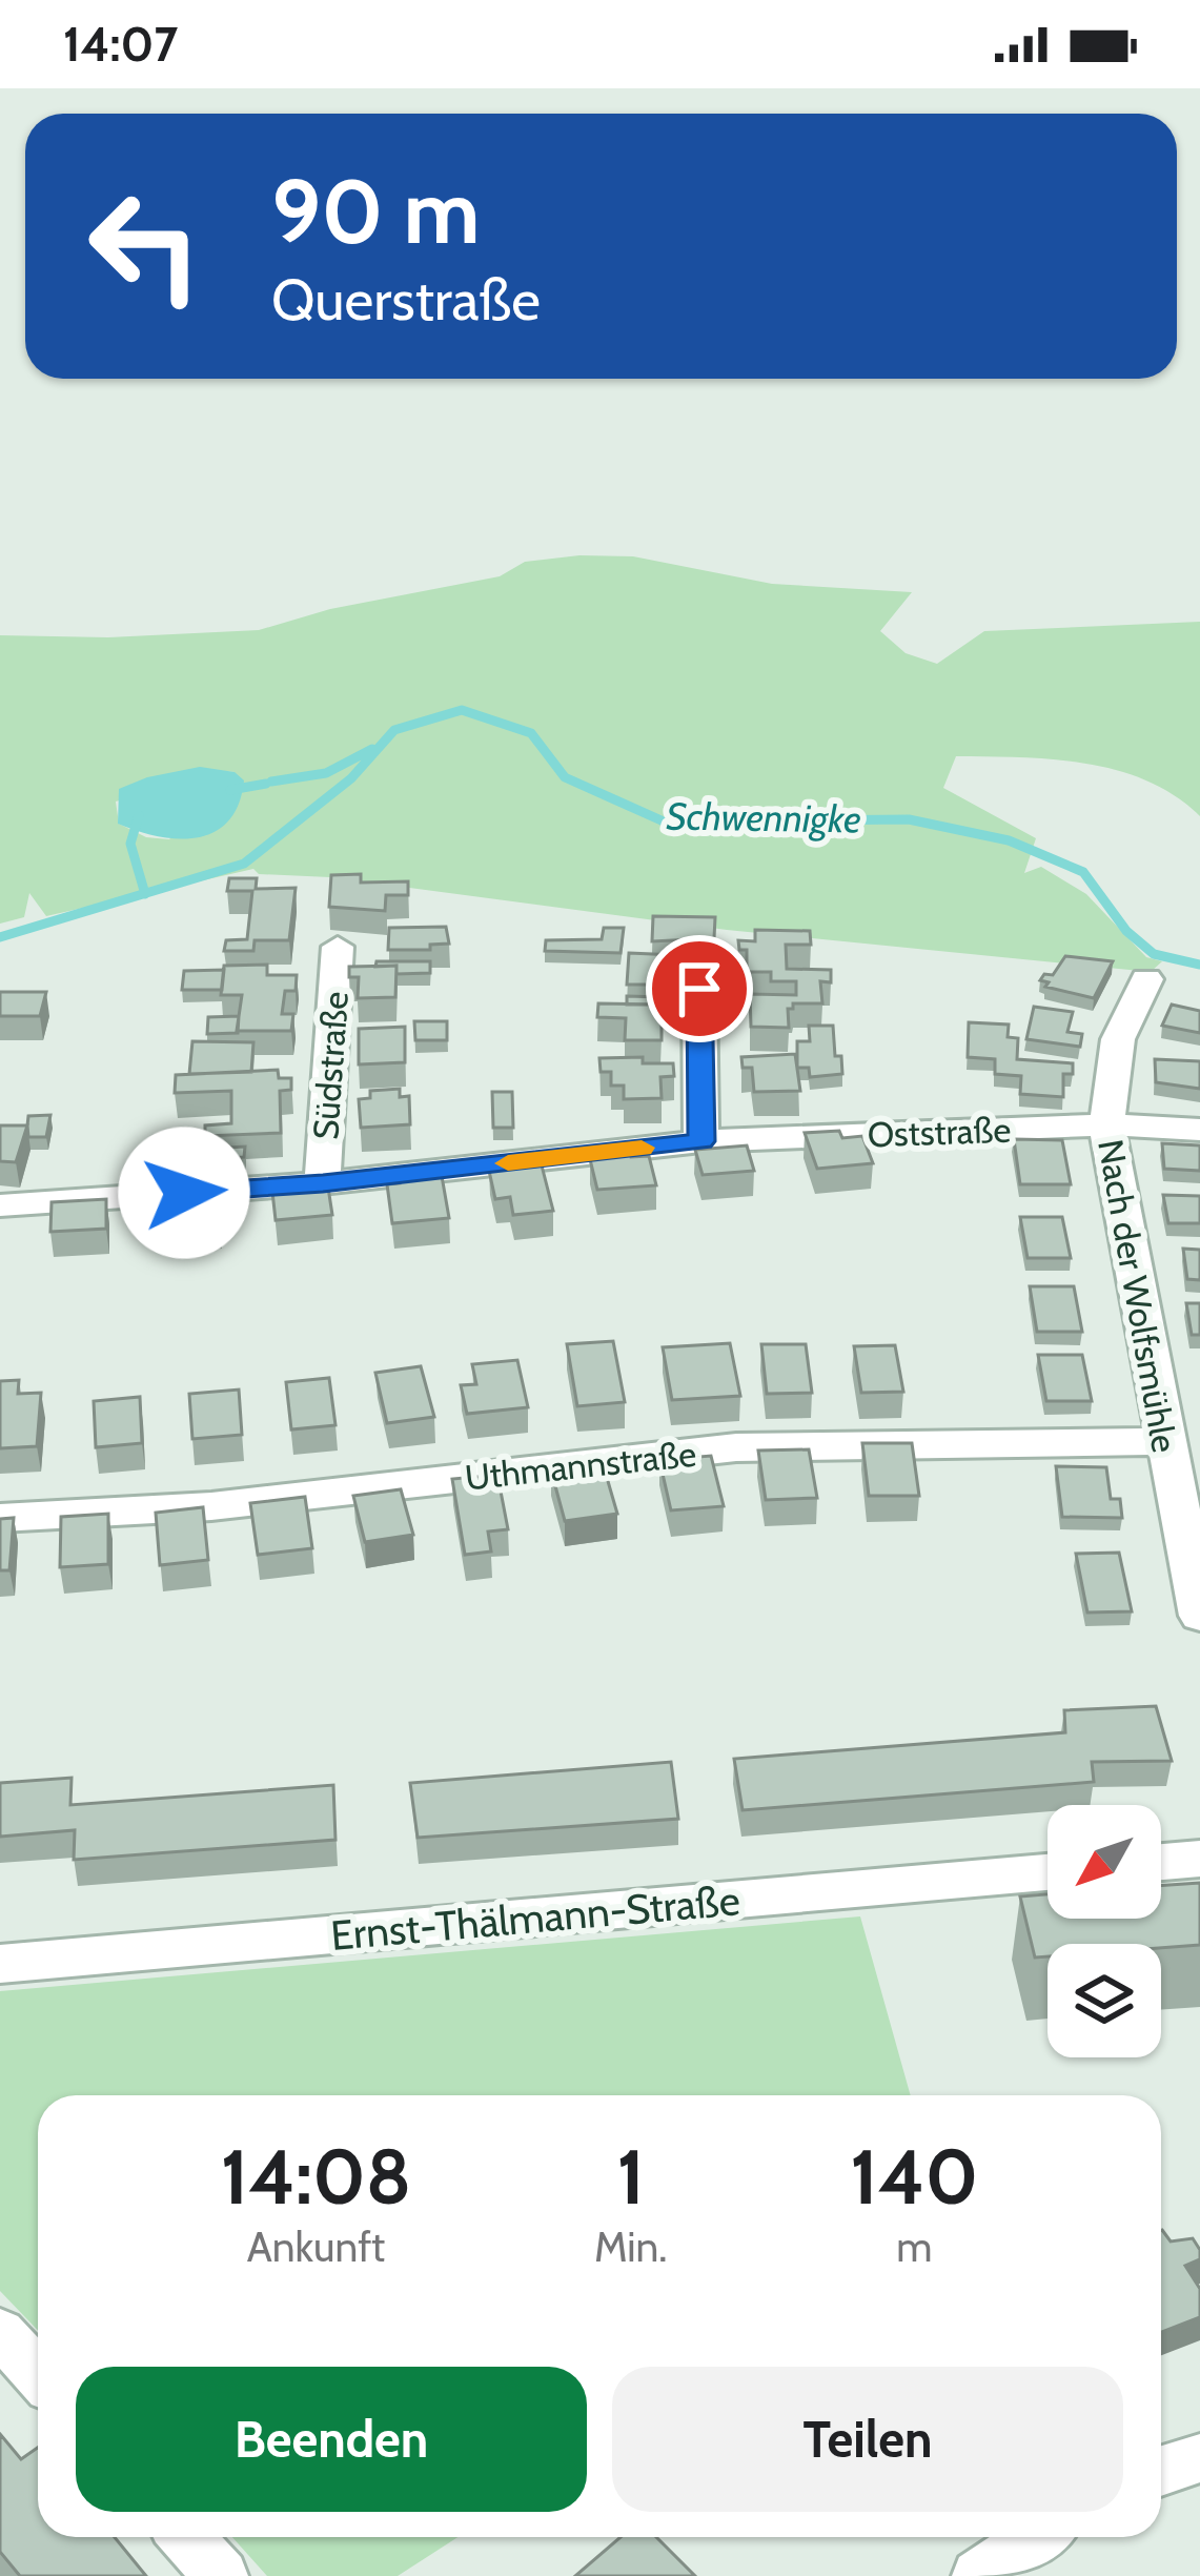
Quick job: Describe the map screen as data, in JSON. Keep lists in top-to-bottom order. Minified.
{"streets":{"street":["Südstraße","Oststraße","Nach der Wolfsmühle","Uthmannstraße","Ernst-Thälmann-Straße"]},"crossings":[["Südstraße","Oststraße"],["Oststraße","Nach der Wolfsmühle"],["Nach der Wolfsmühle","Uthmannstraße"]],"water":["Schwennigke"],"north":"bottom left","page":{"status":"14:07","turn":["90 m","Querstraße"],"eta":["14:08","Ankunft","1","Min.","140","m"],"buttons":["Beenden","Teilen"]}}
